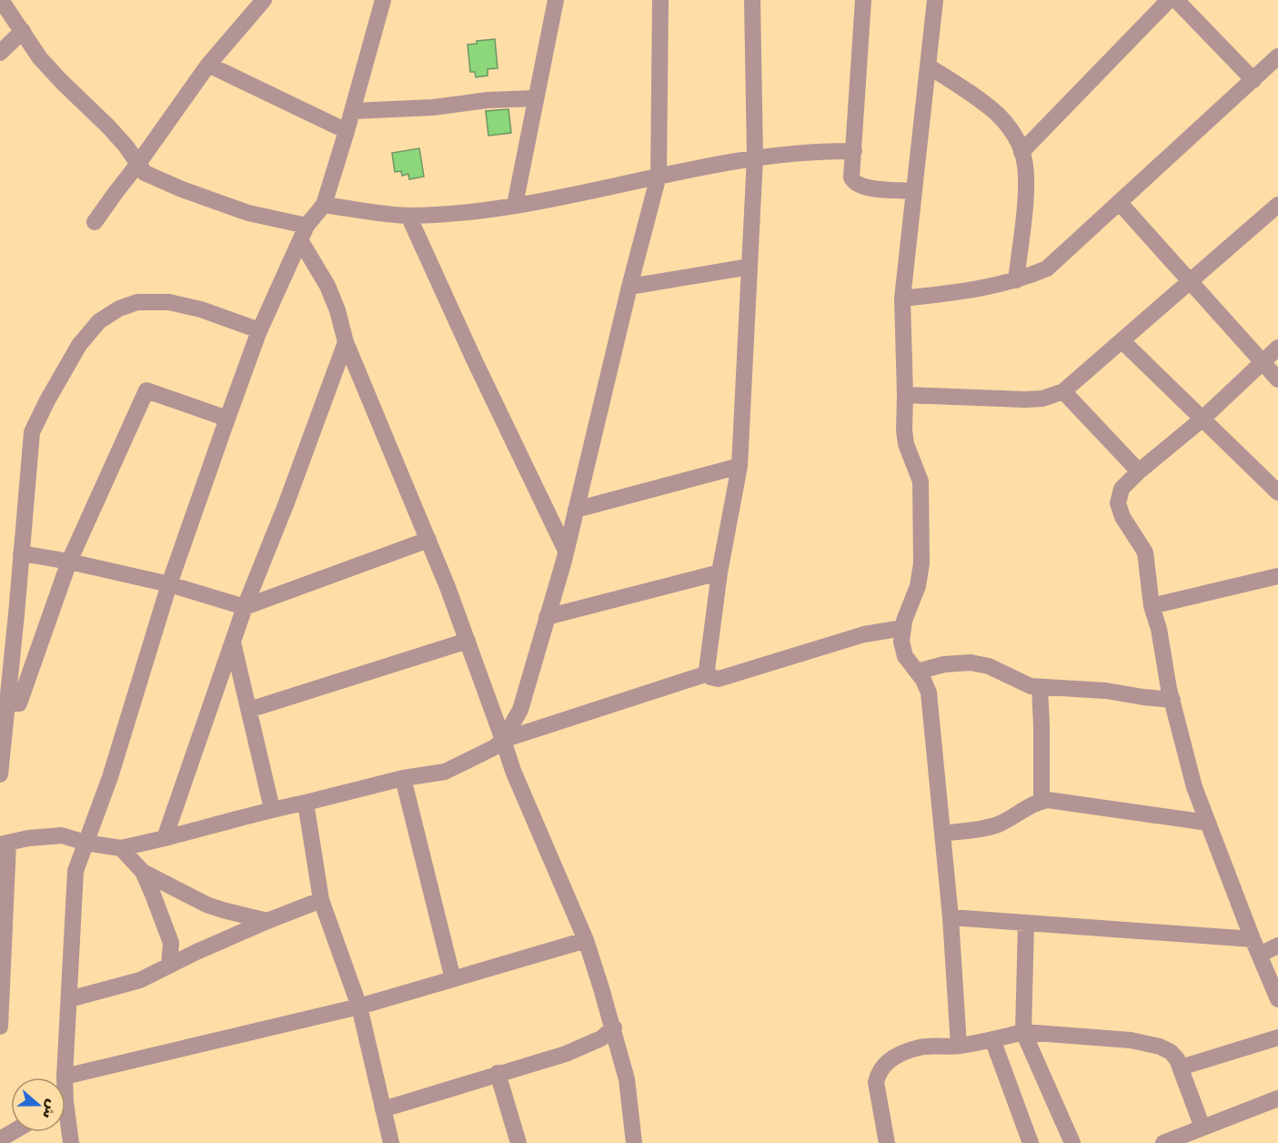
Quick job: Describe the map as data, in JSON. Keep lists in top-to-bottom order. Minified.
{"north":"right"}
